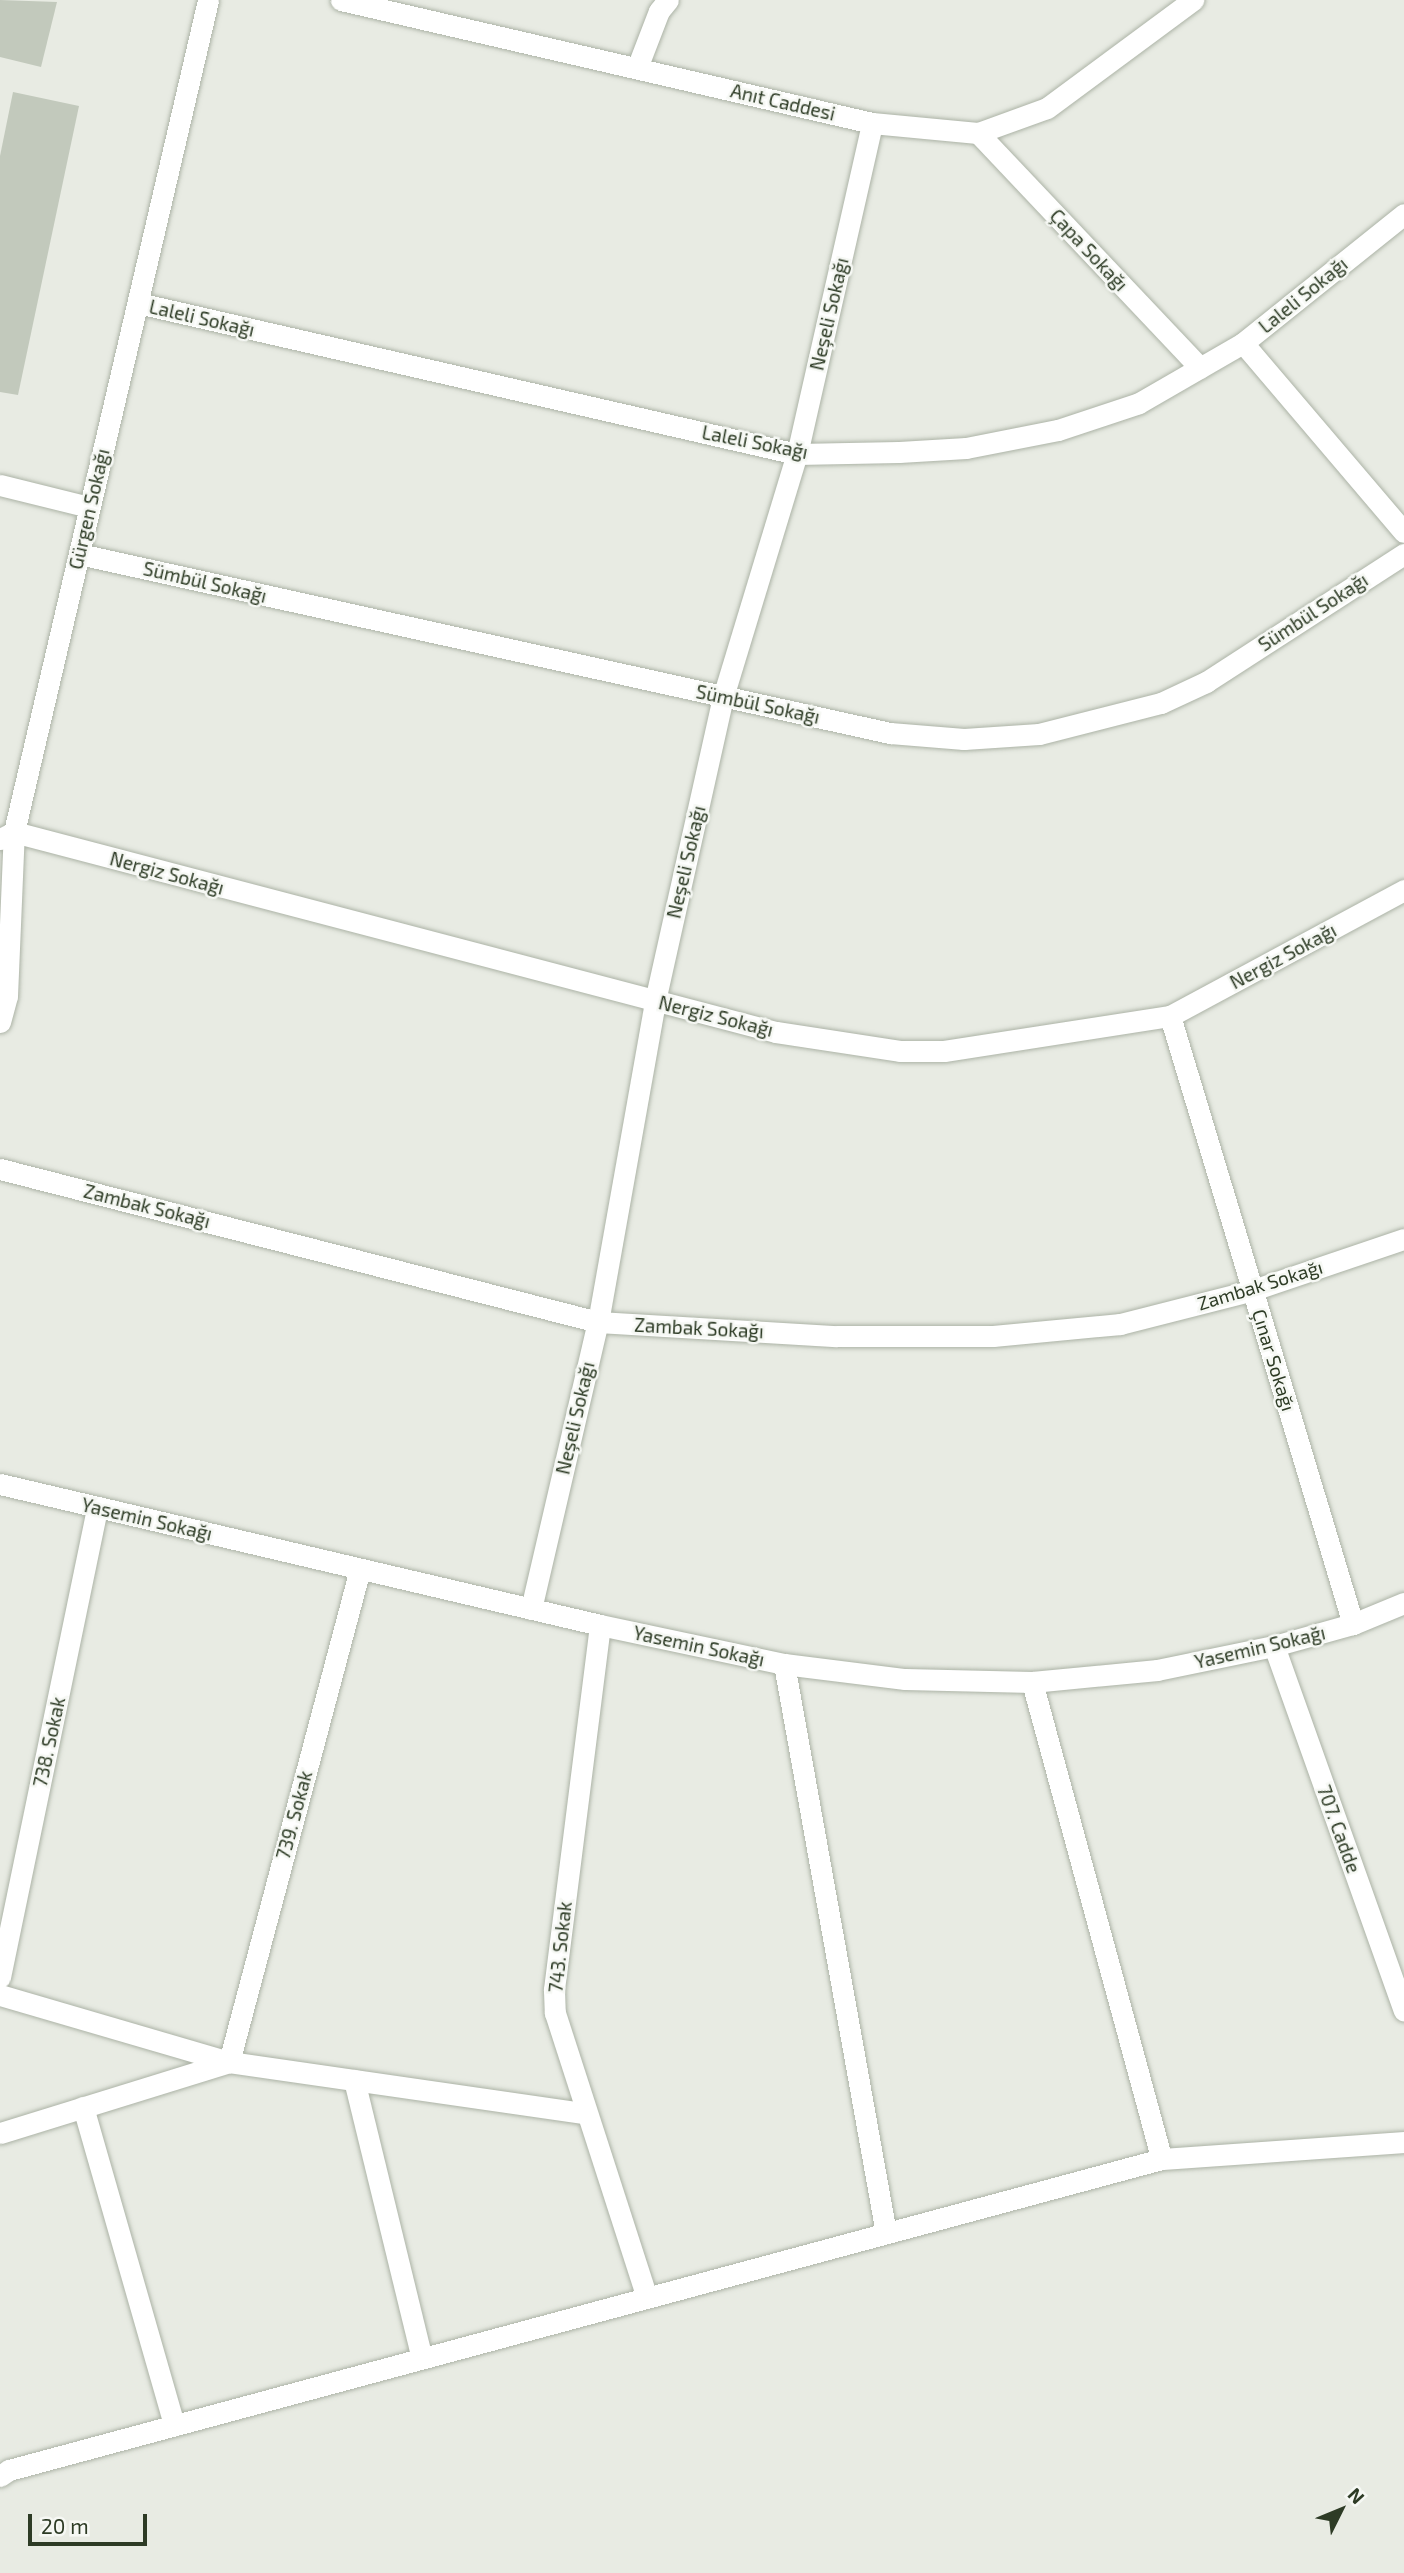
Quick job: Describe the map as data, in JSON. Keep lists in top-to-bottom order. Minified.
{"streets":{"street":["Anıt Caddesi","Çapa Sokağı","Laleli Sokağı","Neşeli Sokağı","Gürgen Sokağı","Sümbül Sokağı","Nergiz Sokağı","Zambak Sokağı","Çınar Sokağı","Yasemin Sokağı","738. Sokak","739. Sokak","707. Cadde","743. Sokak"]},"crossings":[["Anıt Caddesi","Çapa Sokağı"],["Anıt Caddesi","Neşeli Sokağı"],["Çapa Sokağı","Laleli Sokağı"],["Laleli Sokağı","Neşeli Sokağı"],["Laleli Sokağı","Gürgen Sokağı"],["Neşeli Sokağı","Sümbül Sokağı"],["Neşeli Sokağı","Nergiz Sokağı"],["Neşeli Sokağı","Zambak Sokağı"],["Neşeli Sokağı","Yasemin Sokağı"],["Gürgen Sokağı","Sümbül Sokağı"],["Gürgen Sokağı","Nergiz Sokağı"],["Nergiz Sokağı","Çınar Sokağı"],["Zambak Sokağı","Çınar Sokağı"],["Çınar Sokağı","Yasemin Sokağı"],["Yasemin Sokağı","738. Sokak"],["Yasemin Sokağı","739. Sokak"],["Yasemin Sokağı","707. Cadde"],["Yasemin Sokağı","743. Sokak"]],"scale_bar":"20 m","north":"top right"}
